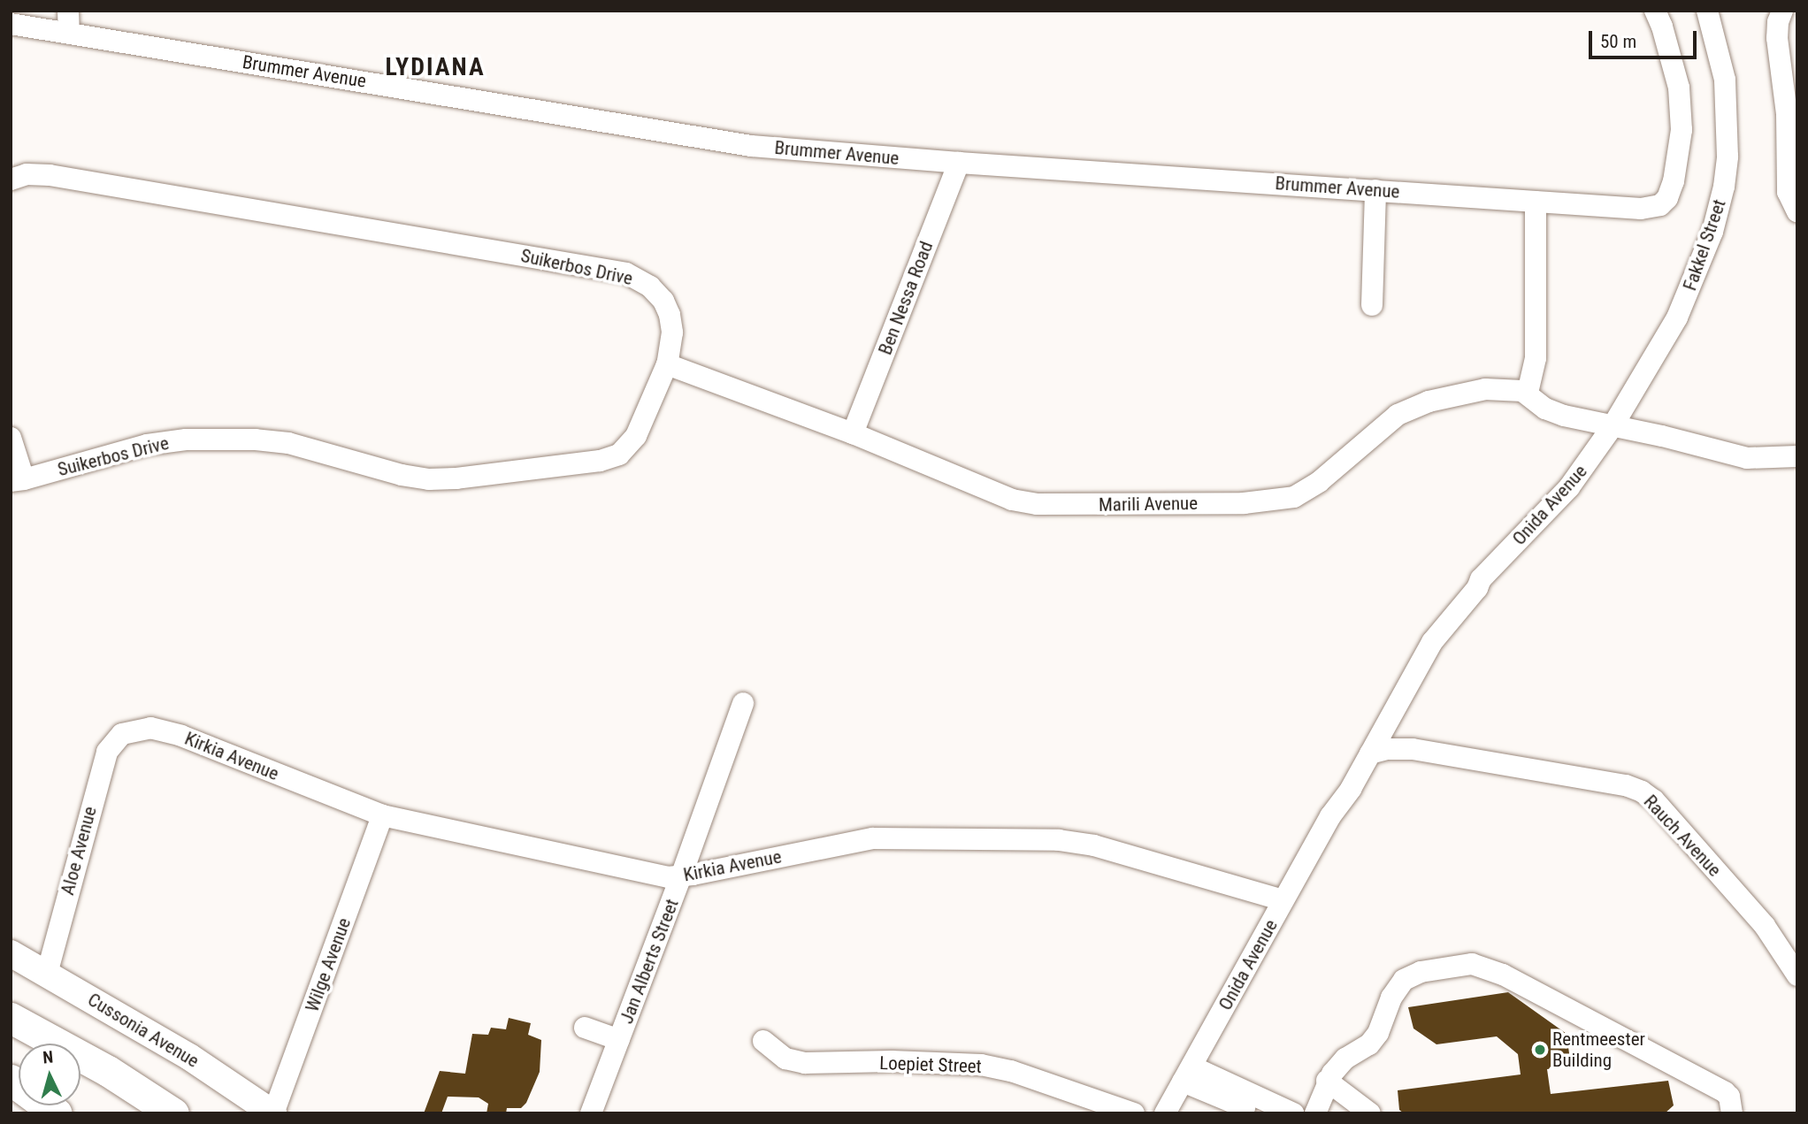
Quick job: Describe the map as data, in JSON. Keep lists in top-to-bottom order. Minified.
{"streets":{"main road":["Cussonia Avenue"],"street":["Brummer Avenue","Fakkel Street","Suikerbos Drive","Ben Nessa Road","Marili Avenue","Onida Avenue","Kirkia Avenue","Rauch Avenue","Aloe Avenue","Jan Alberts Street","Wilge Avenue","Loepiet Street"]},"crossings":[["Brummer Avenue","Ben Nessa Road"],["Fakkel Street","Onida Avenue"],["Suikerbos Drive","Marili Avenue"],["Ben Nessa Road","Marili Avenue"],["Onida Avenue","Kirkia Avenue"],["Onida Avenue","Rauch Avenue"],["Kirkia Avenue","Aloe Avenue"],["Kirkia Avenue","Jan Alberts Street"],["Kirkia Avenue","Wilge Avenue"],["Aloe Avenue","Cussonia Avenue"],["Wilge Avenue","Cussonia Avenue"]],"districts":["LYDIANA"],"places":["Rentmeester Building"],"scale_bar":"50 m","north":"top"}
